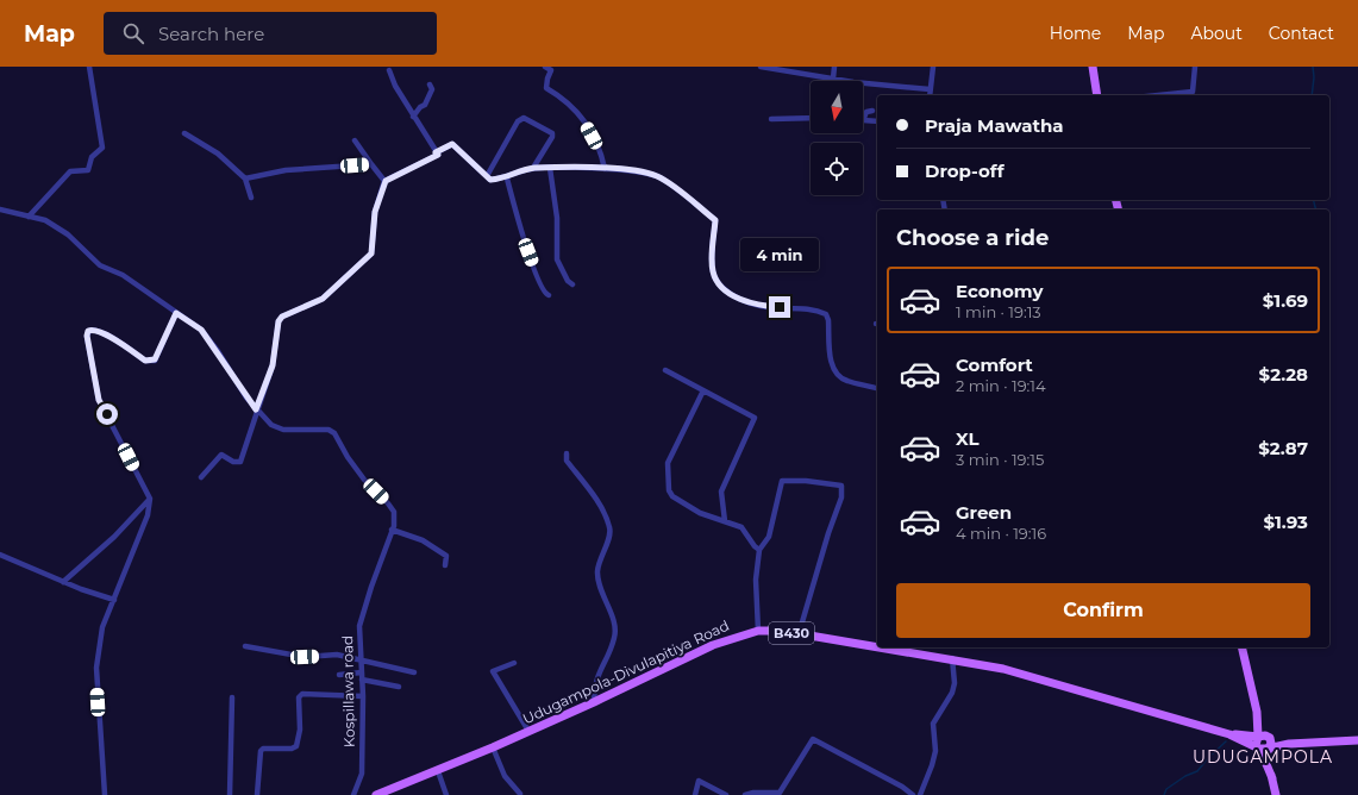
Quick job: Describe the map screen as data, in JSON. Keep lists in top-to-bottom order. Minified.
{"streets":{"main road":["B430","Udugampola-Divulapitiya Road"],"street":["Kospillawa road"]},"districts":["UDUGAMPOLA"],"north":"bottom","page":{"header":"Map","search":"Search here","nav":["Home","Map","About","Contact"],"banner":["Praja Mawatha","Drop-off"],"heading":"Choose a ride","bubble":"4 min","list":[{"name":"Economy","note":"1 min · 19:13","value":"$1.69"},{"name":"Comfort","note":"2 min · 19:14","value":"$2.28"},{"name":"XL","note":"3 min · 19:15","value":"$2.87"},{"name":"Green","note":"4 min · 19:16","value":"$1.93"}],"buttons":"Confirm"}}
